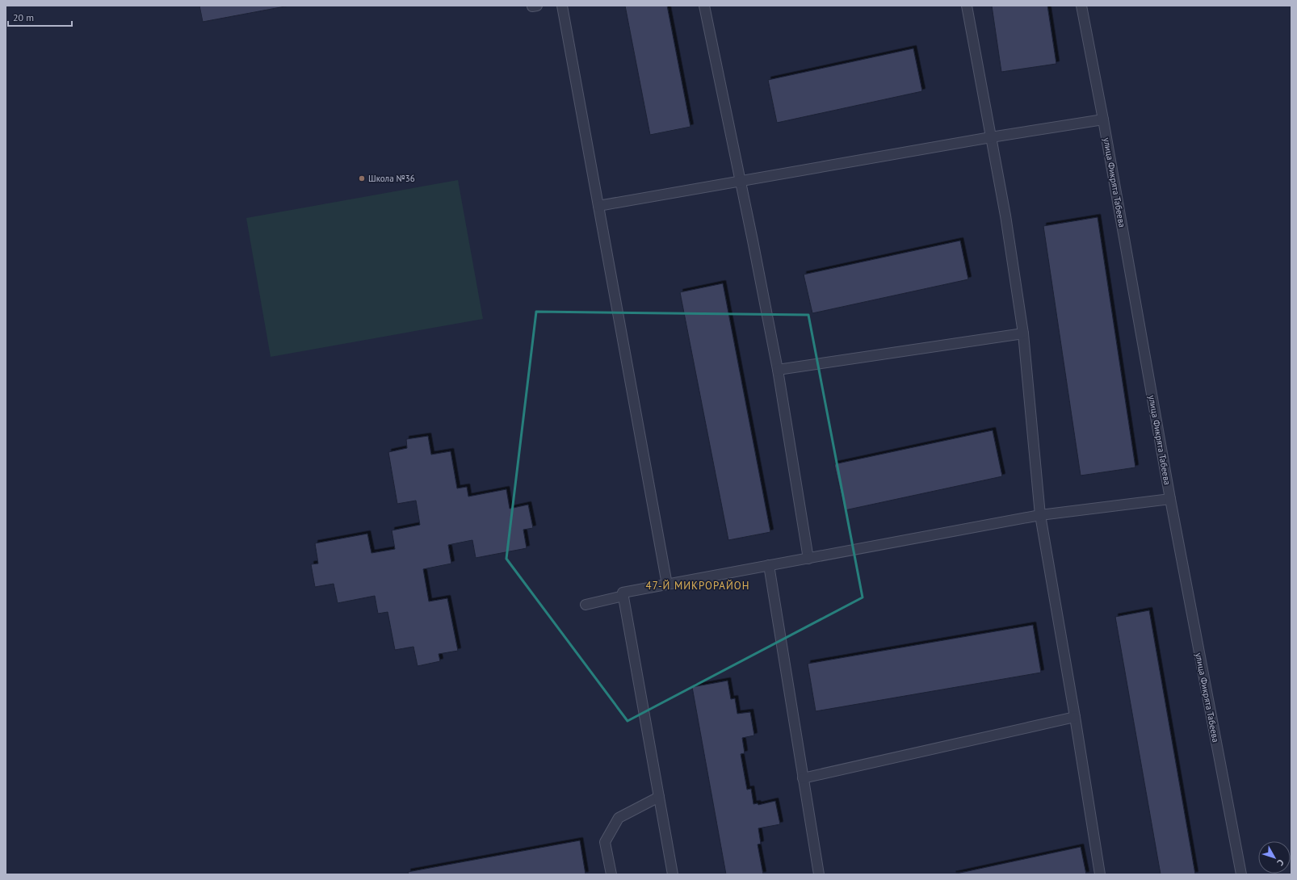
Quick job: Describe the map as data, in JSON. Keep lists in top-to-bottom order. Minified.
{"streets":{"street":["улица Фикрята Табеева"]},"districts":["47-Й МИКРОРАЙОН"],"places":["Школа №36"],"scale_bar":"20 m","north":"bottom right"}
